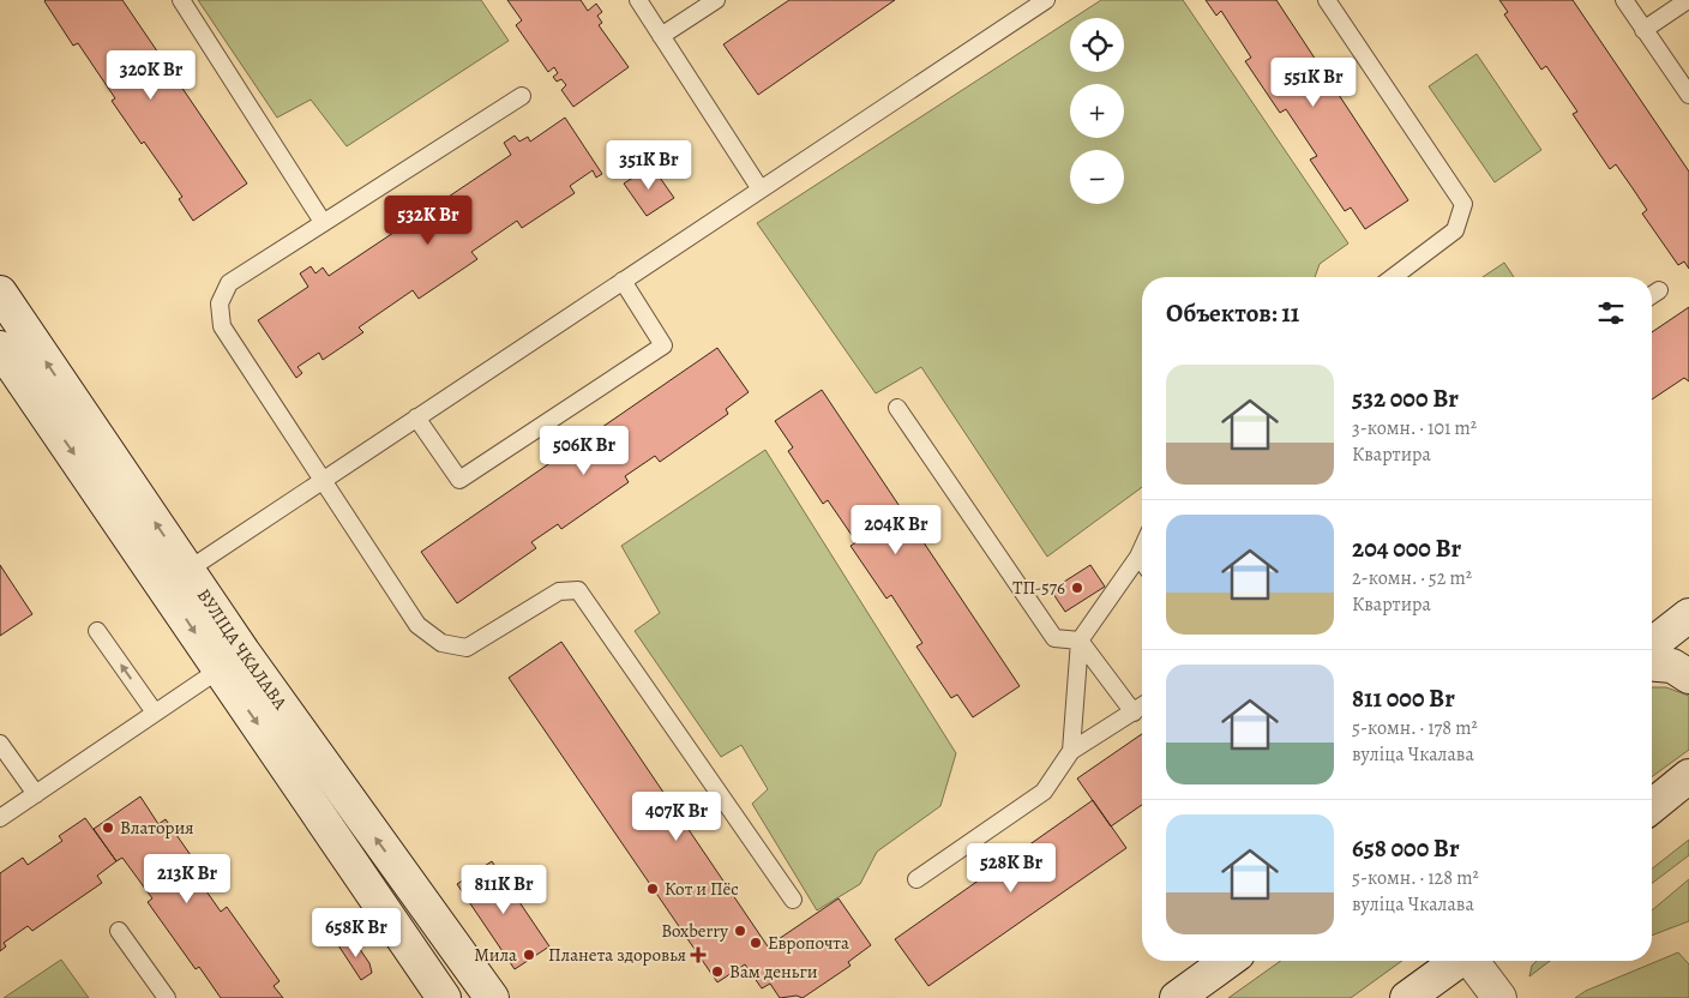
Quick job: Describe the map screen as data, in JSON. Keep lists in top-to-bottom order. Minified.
{"streets":{"main road":["ВУЛІЦА ЧКАЛАВА"]},"places":{"other":["ТП-576","Влатория","Кот и Пёс","Boxberry","Европочта","Мила","Вам деньги"],"health":["Планета здоровья"]},"page":{"map_buttons":["+","−"],"price":["320K Br","551K Br","351K Br","532K Br","506K Br","204K Br","407K Br","528K Br","213K Br","811K Br","658K Br"],"heading":"Объектов: 11","list":[{"name":"532 000 Br","note":"3-комн. · 101 m² · Квартира"},{"name":"204 000 Br","note":"2-комн. · 52 m² · Квартира"},{"name":"811 000 Br","note":"5-комн. · 178 m² · вуліца Чкалава"},{"name":"658 000 Br","note":"5-комн. · 128 m² · вуліца Чкалава"}]}}
